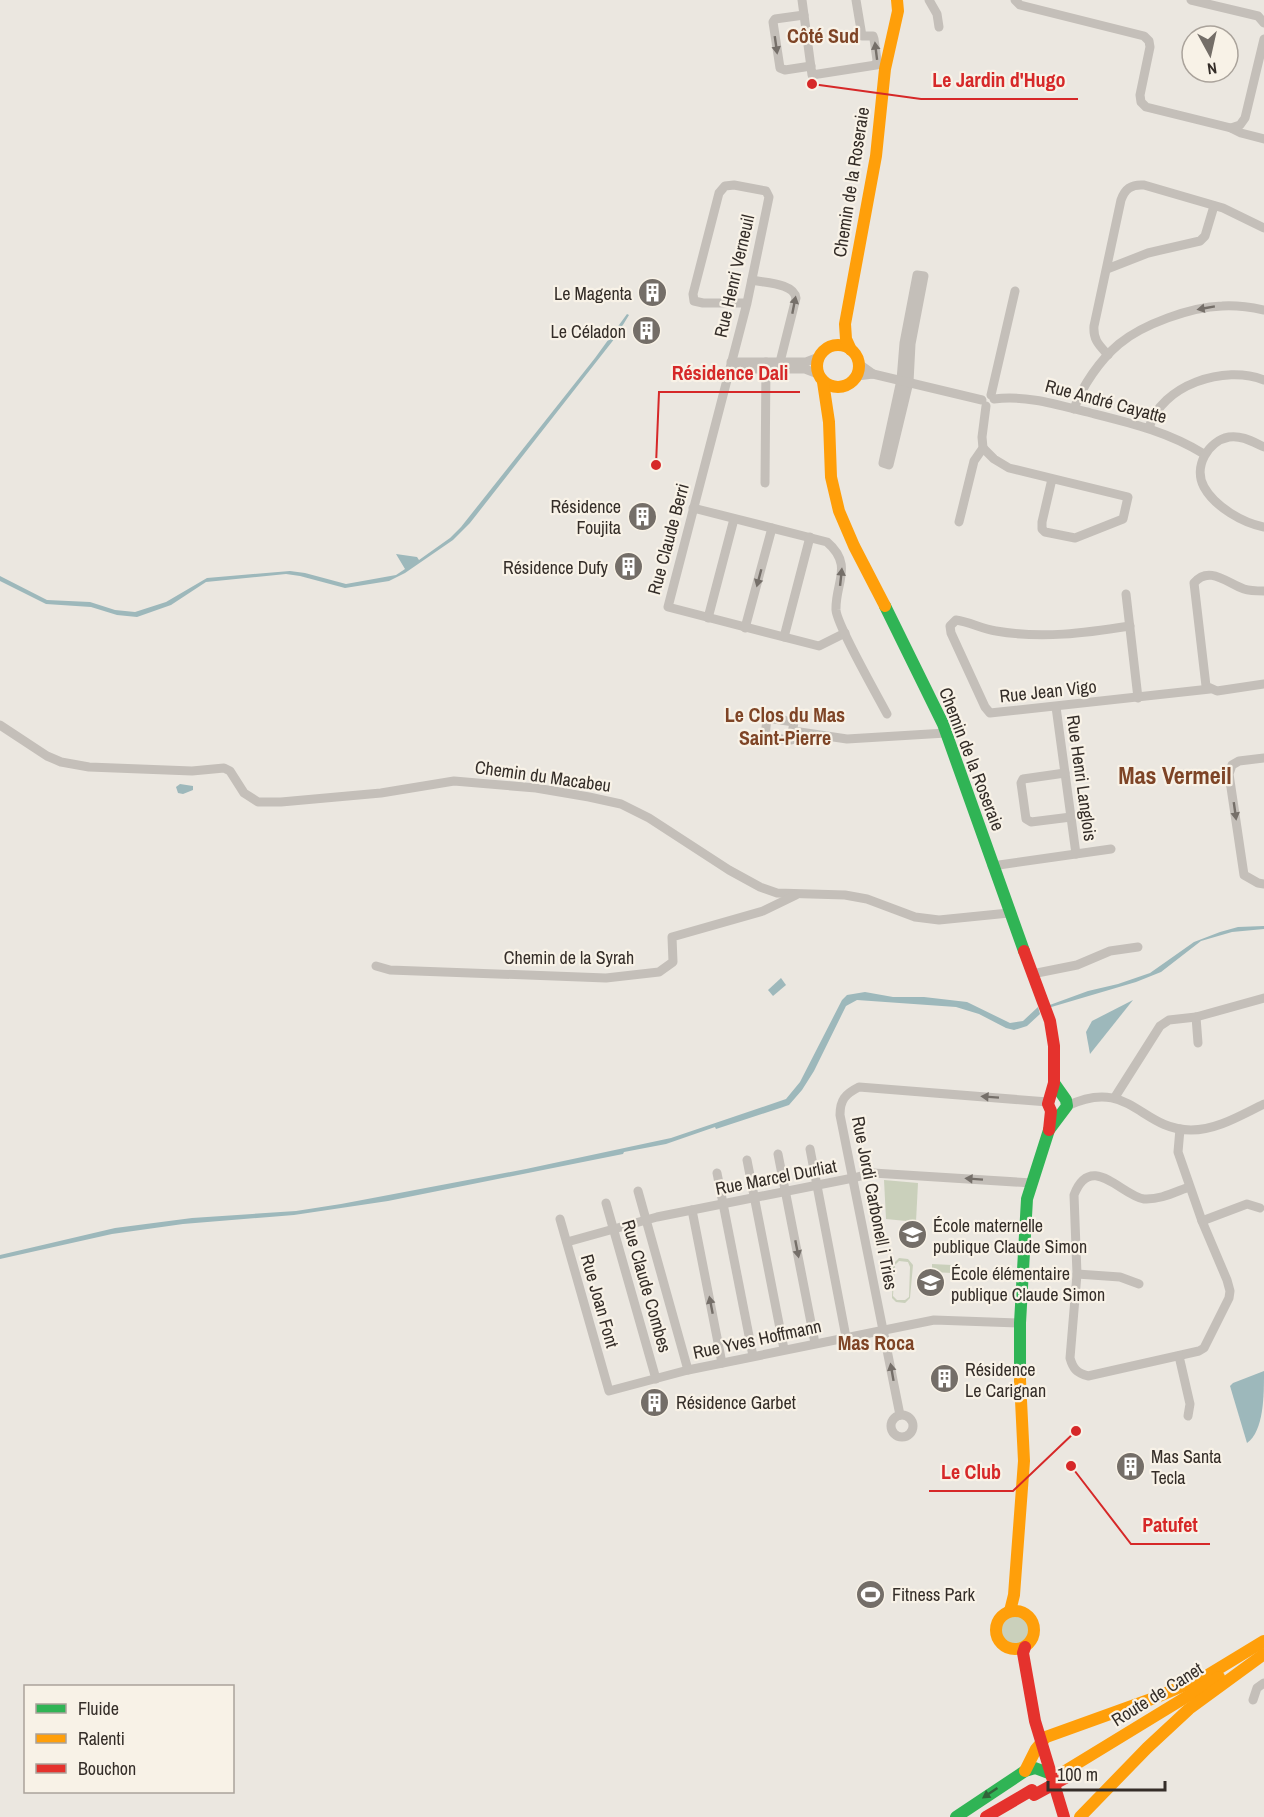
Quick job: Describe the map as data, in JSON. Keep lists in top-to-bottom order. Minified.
{"streets":{"street":["Chemin de la Roseraie","Rue Henri Verneuil","Rue André Cayatte","Rue Claude Berri","Rue Jean Vigo","Chemin du Macabeu","Rue Henri Langlois","Chemin de la Syrah","Rue Marcel Durliat","Rue Jordi Carbonell i Tries","Rue Claude Combes","Rue Joan Font","Rue Yves Hoffmann","Route de Canet"]},"crossings":[["Chemin de la Roseraie","Rue André Cayatte"],["Chemin de la Roseraie","Chemin du Macabeu"],["Chemin de la Roseraie","Rue Marcel Durliat"],["Chemin de la Roseraie","Rue Jordi Carbonell i Tries"],["Chemin de la Roseraie","Rue Yves Hoffmann"],["Rue Henri Verneuil","Rue Claude Berri"],["Rue Jean Vigo","Rue Henri Langlois"],["Chemin du Macabeu","Chemin de la Syrah"],["Rue Marcel Durliat","Rue Jordi Carbonell i Tries"],["Rue Marcel Durliat","Rue Claude Combes"],["Rue Marcel Durliat","Rue Joan Font"],["Rue Jordi Carbonell i Tries","Rue Yves Hoffmann"],["Rue Claude Combes","Rue Yves Hoffmann"],["Rue Joan Font","Rue Yves Hoffmann"]],"one_way":["Rue Marcel Durliat"],"districts":["Côté Sud","Le Clos du Mas Saint-Pierre","Mas Vermeil","Mas Roca"],"places":{"other":["Le Jardin d'Hugo","Résidence Dali","Le Club","Patufet"],"building":["Le Magenta","Le Céladon","Résidence Foujita","Résidence Dufy","Résidence Le Carignan","Résidence Garbet","Mas Santa Tecla"],"school or university":["École maternelle publique Claude Simon","École élémentaire publique Claude Simon"],"sports":["Fitness Park"]},"legend":["Fluide","Ralenti","Bouchon"],"scale_bar":"100 m","north":"bottom"}
